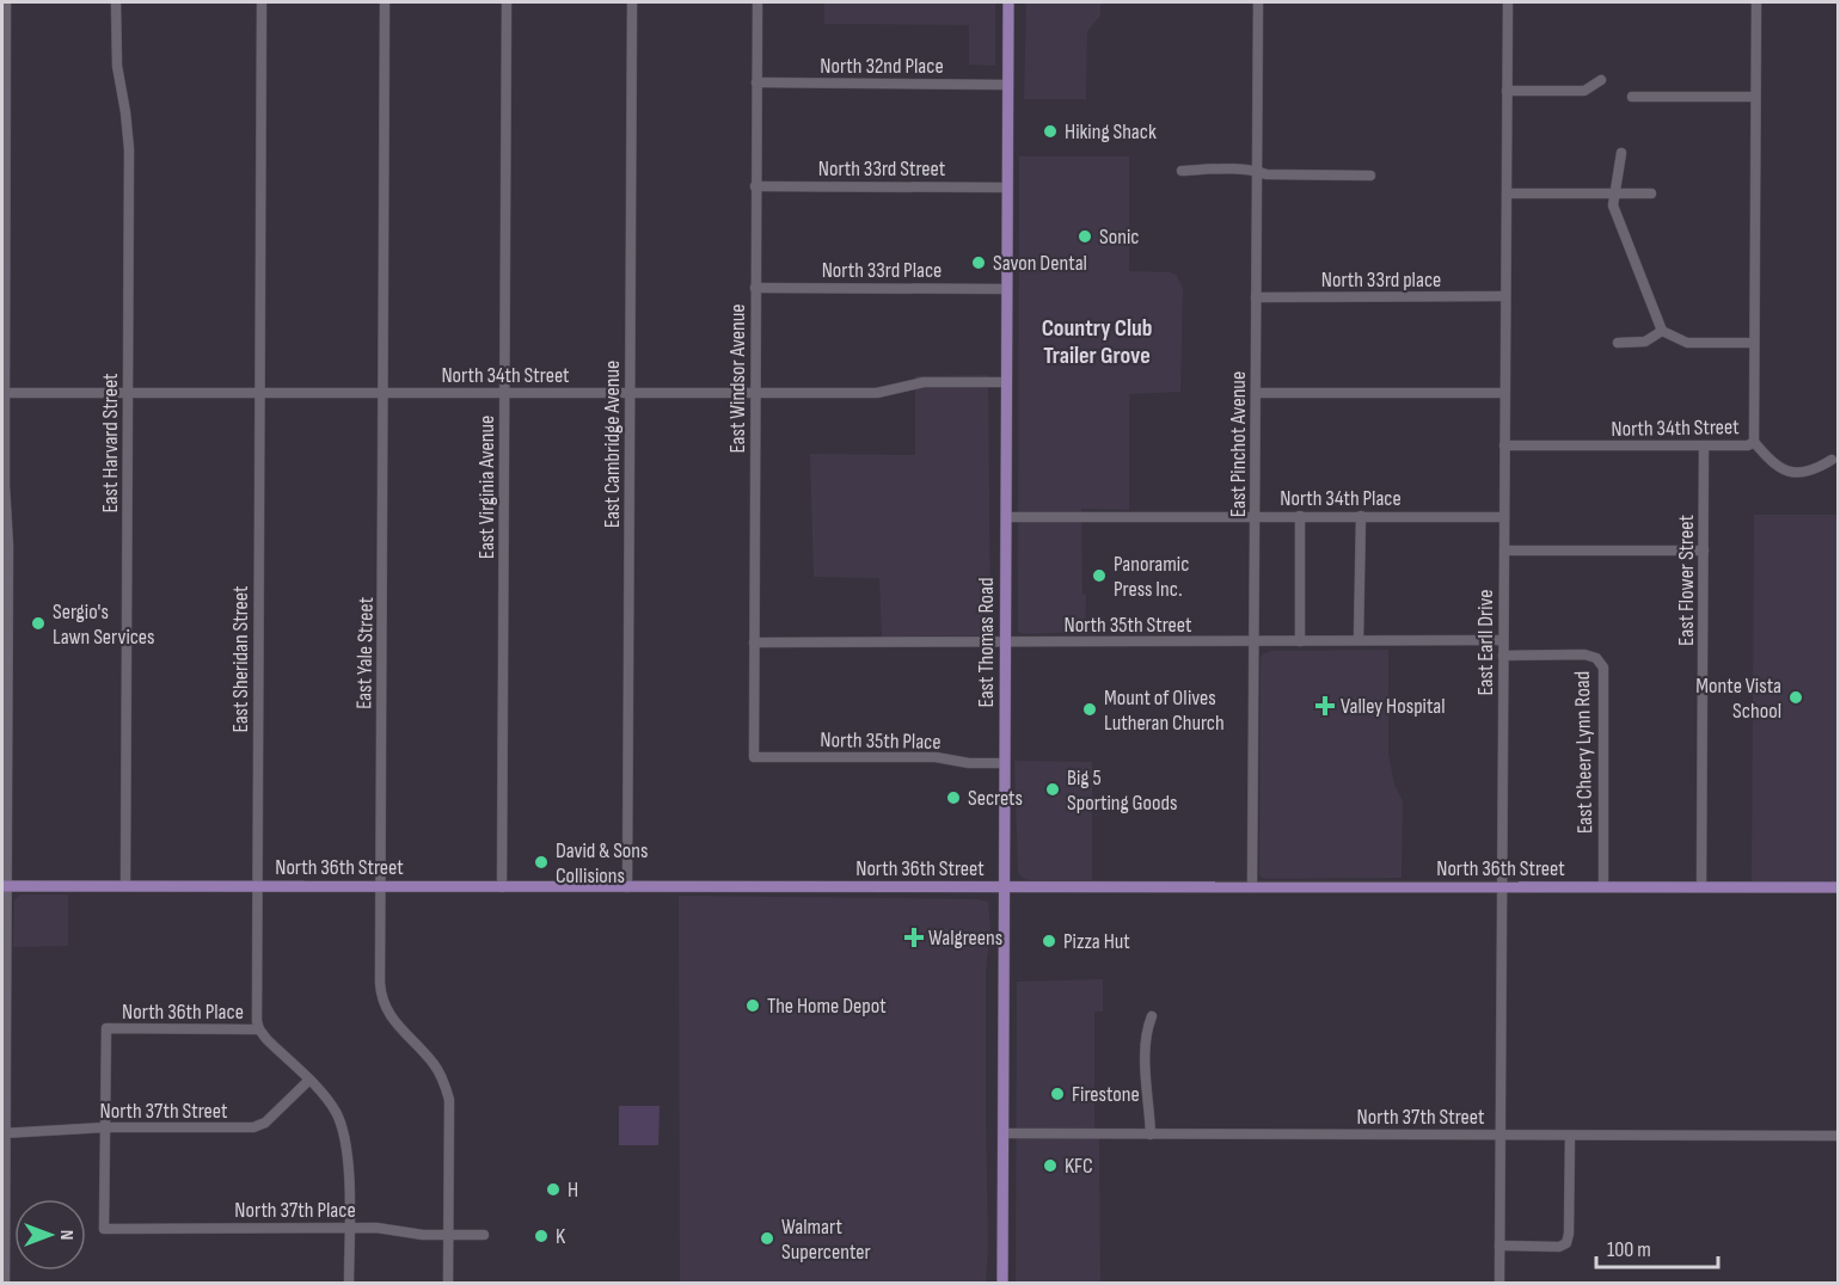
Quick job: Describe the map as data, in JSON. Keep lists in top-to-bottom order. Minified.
{"streets":{"main road":["East Thomas Road","North 36th Street"],"street":["North 32nd Place","North 33rd Street","North 33rd Place","North 33rd place","North 34th Street","East Windsor Avenue","East Harvard Street","East Cambridge Avenue","East Pinchot Avenue","East Virginia Avenue","North 34th Place","East Flower Street","North 35th Street","East Earll Drive","East Yale Street","East Sheridan Street","North 35th Place","East Cheery Lynn Road","North 36th Place","North 37th Street","North 37th Place"]},"crossings":[["North 32nd Place","East Windsor Avenue"],["North 32nd Place","East Thomas Road"],["North 33rd Street","East Windsor Avenue"],["North 33rd Street","East Thomas Road"],["North 33rd Place","East Windsor Avenue"],["North 33rd Place","East Thomas Road"],["North 33rd place","East Pinchot Avenue"],["North 33rd place","East Earll Drive"],["North 34th Street","East Windsor Avenue"],["North 34th Street","East Harvard Street"],["North 34th Street","East Cambridge Avenue"],["North 34th Street","East Virginia Avenue"],["North 34th Street","East Flower Street"],["North 34th Street","East Thomas Road"],["North 34th Street","East Earll Drive"],["North 34th Street","East Yale Street"],["North 34th Street","East Sheridan Street"],["East Windsor Avenue","North 35th Street"],["East Windsor Avenue","North 35th Place"],["East Harvard Street","North 36th Street"],["East Cambridge Avenue","North 36th Street"],["East Pinchot Avenue","North 34th Place"],["East Pinchot Avenue","North 35th Street"],["East Pinchot Avenue","North 36th Street"],["East Virginia Avenue","North 36th Street"],["North 34th Place","East Thomas Road"],["North 34th Place","East Earll Drive"],["East Flower Street","North 36th Street"],["North 35th Street","East Thomas Road"],["North 35th Street","East Earll Drive"],["East Thomas Road","North 35th Place"],["East Thomas Road","North 36th Street"],["East Thomas Road","North 37th Street"],["East Earll Drive","East Cheery Lynn Road"],["East Earll Drive","North 36th Street"],["East Earll Drive","North 37th Street"],["East Yale Street","North 36th Street"],["East Yale Street","North 37th Place"],["East Sheridan Street","North 36th Street"],["East Sheridan Street","North 36th Place"],["East Cheery Lynn Road","North 36th Street"],["North 36th Place","North 37th Street"],["North 36th Place","North 37th Place"],["North 37th Street","North 37th Place"]],"districts":["Country Club Trailer Grove"],"places":{"other":["Hiking Shack","Sonic","Savon Dental","Panoramic Press Inc.","Sergio's Lawn Services","Monte Vista School","Mount of Olives Lutheran Church","Big 5 Sporting Goods","Secrets","David & Sons Collisions","Pizza Hut","The Home Depot","Firestone","KFC","H","K","Walmart Supercenter"],"health":["Valley Hospital","Walgreens"]},"scale_bar":"100 m","north":"right"}
